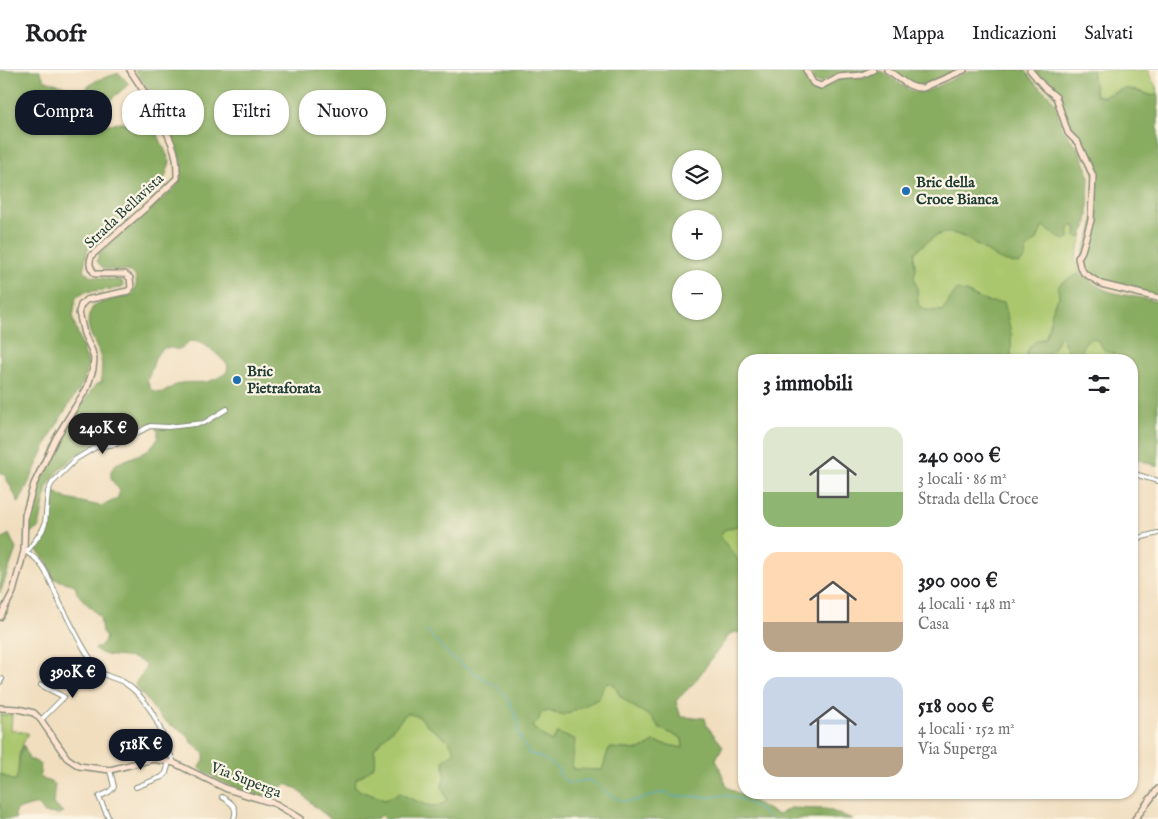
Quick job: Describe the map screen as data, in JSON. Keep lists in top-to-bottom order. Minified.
{"streets":{"street":["Strada Bellavista","Via Superga"]},"places":["Bric della Croce Bianca","Bric Pietraforata"],"page":{"header":"Roofr","nav":["Mappa","Indicazioni","Salvati"],"chip":["Compra","Affitta","Filtri","Nuovo"],"map_buttons":["+","−"],"heading":"3 immobili","price":["240K €","390K €","518K €"],"list":[{"name":"240 000 €","note":"3 locali · 86 m² · Strada della Croce"},{"name":"390 000 €","note":"4 locali · 148 m² · Casa"},{"name":"518 000 €","note":"4 locali · 152 m² · Via Superga"}]}}
